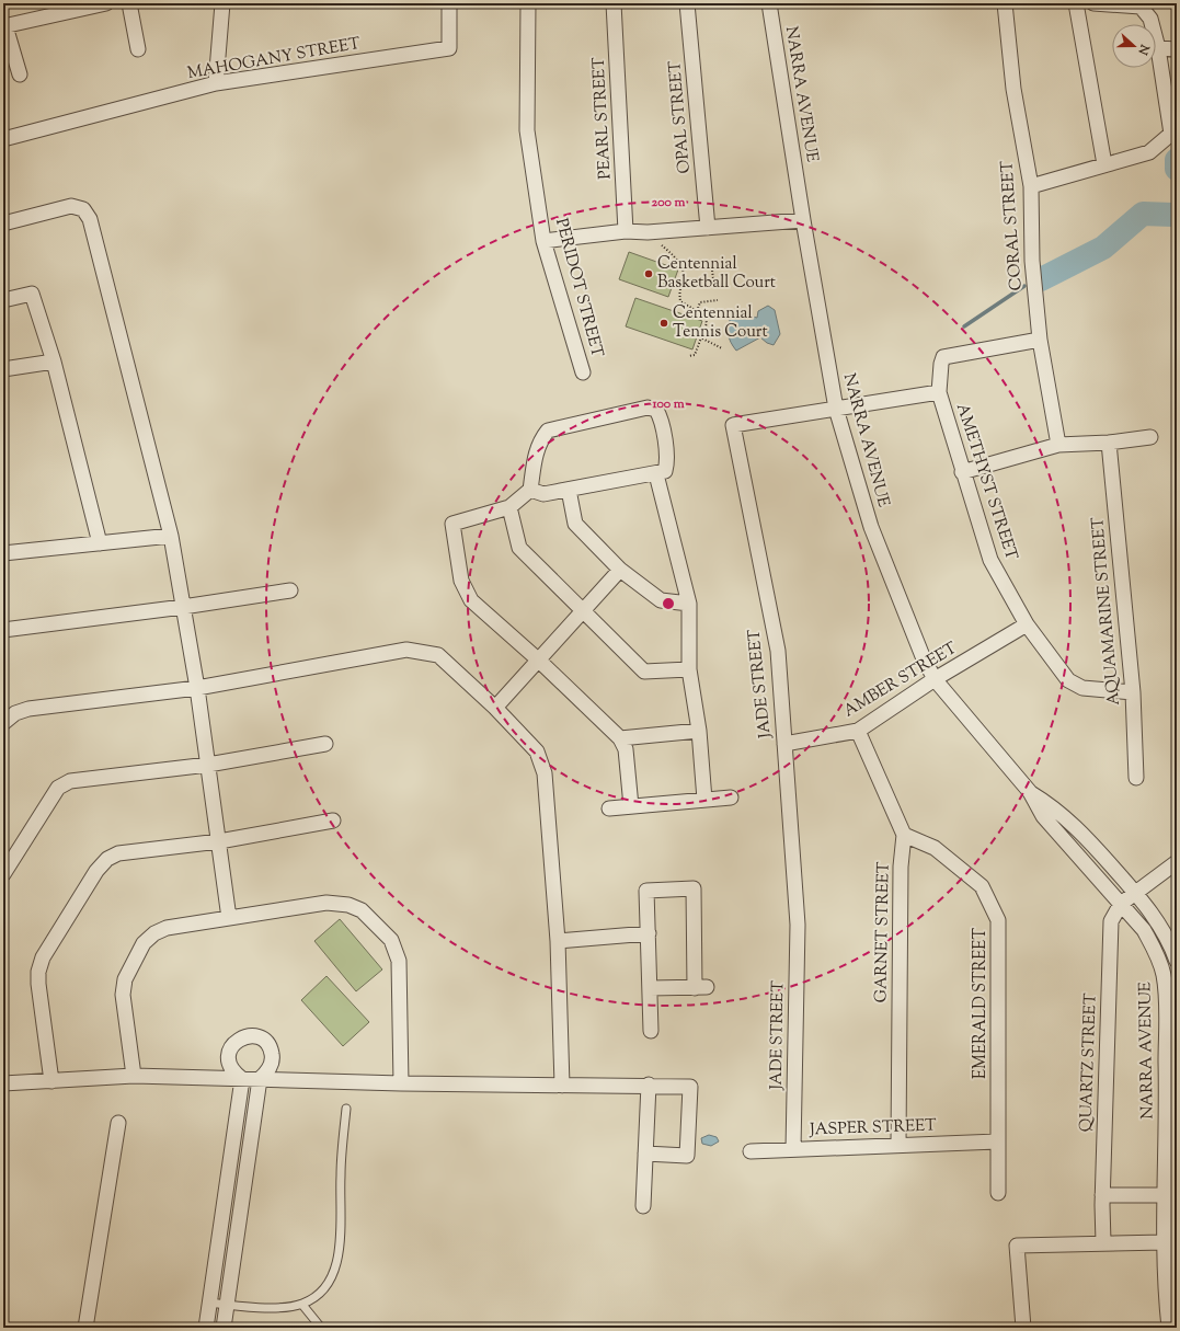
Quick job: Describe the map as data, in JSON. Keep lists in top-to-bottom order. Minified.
{"streets":{"street":["MAHOGANY STREET","NARRA AVENUE","OPAL STREET","PEARL STREET","CORAL STREET","PERIDOT STREET","AMETHYST STREET","AQUAMARINE STREET","AMBER STREET","JADE STREET","GARNET STREET","EMERALD STREET","QUARTZ STREET","JASPER STREET"]},"crossings":[["NARRA AVENUE","AMBER STREET"],["NARRA AVENUE","JADE STREET"],["NARRA AVENUE","QUARTZ STREET"],["CORAL STREET","AMETHYST STREET"],["AMETHYST STREET","AQUAMARINE STREET"],["AMETHYST STREET","AMBER STREET"],["AMETHYST STREET","JADE STREET"],["AMBER STREET","JADE STREET"],["AMBER STREET","GARNET STREET"],["JADE STREET","JASPER STREET"],["GARNET STREET","EMERALD STREET"],["GARNET STREET","JASPER STREET"],["EMERALD STREET","JASPER STREET"]],"places":["Centennial Basketball Court","Centennial Tennis Court"],"north":"right","rings":["200 m","100 m"]}
